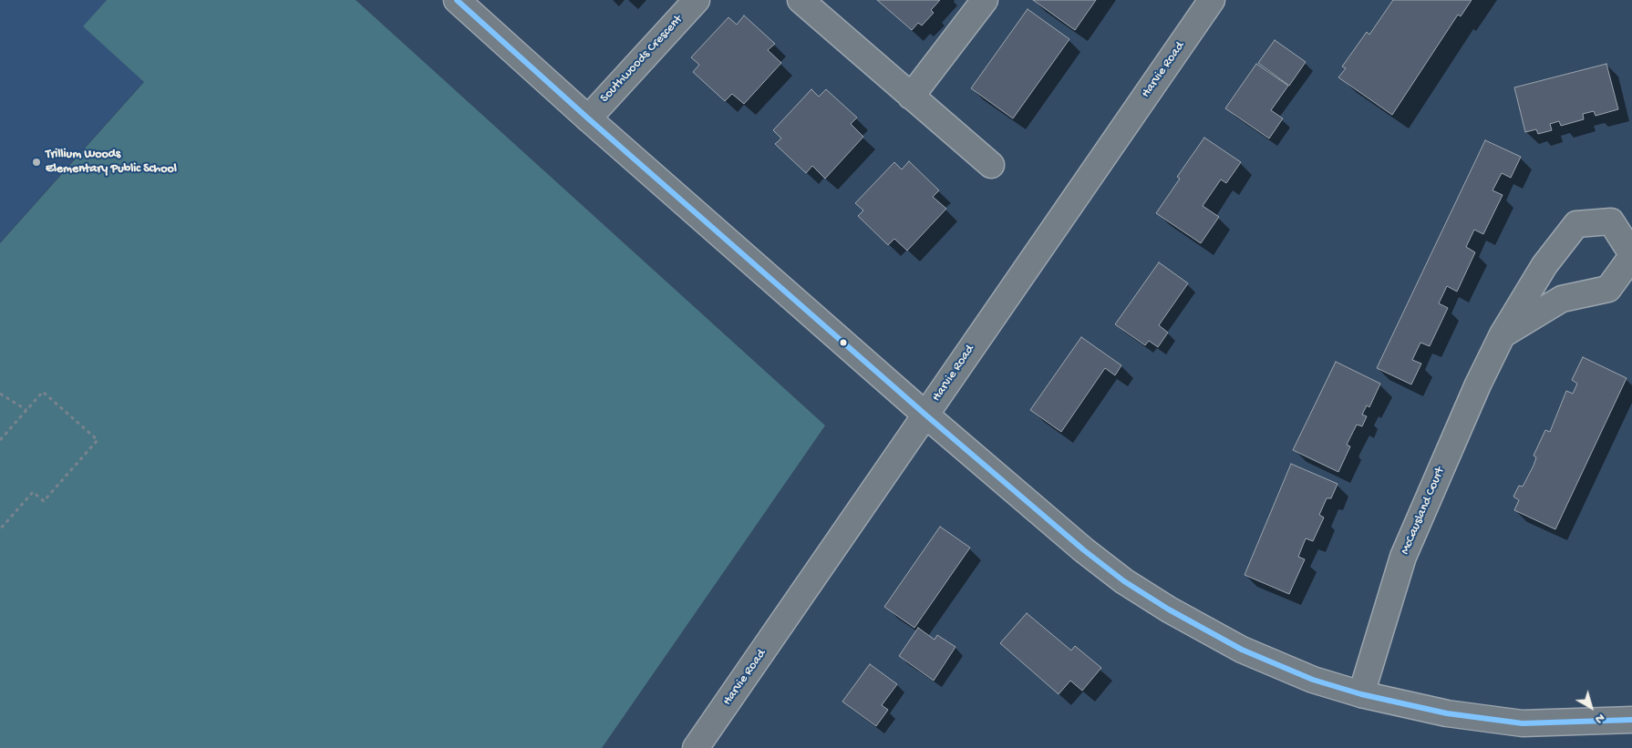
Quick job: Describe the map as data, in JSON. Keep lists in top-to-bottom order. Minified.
{"streets":{"street":["Southwoods Crescent","Harvie Road","McCausland Court"]},"places":["Trillium Woods Elementary Public School"],"north":"bottom right"}
